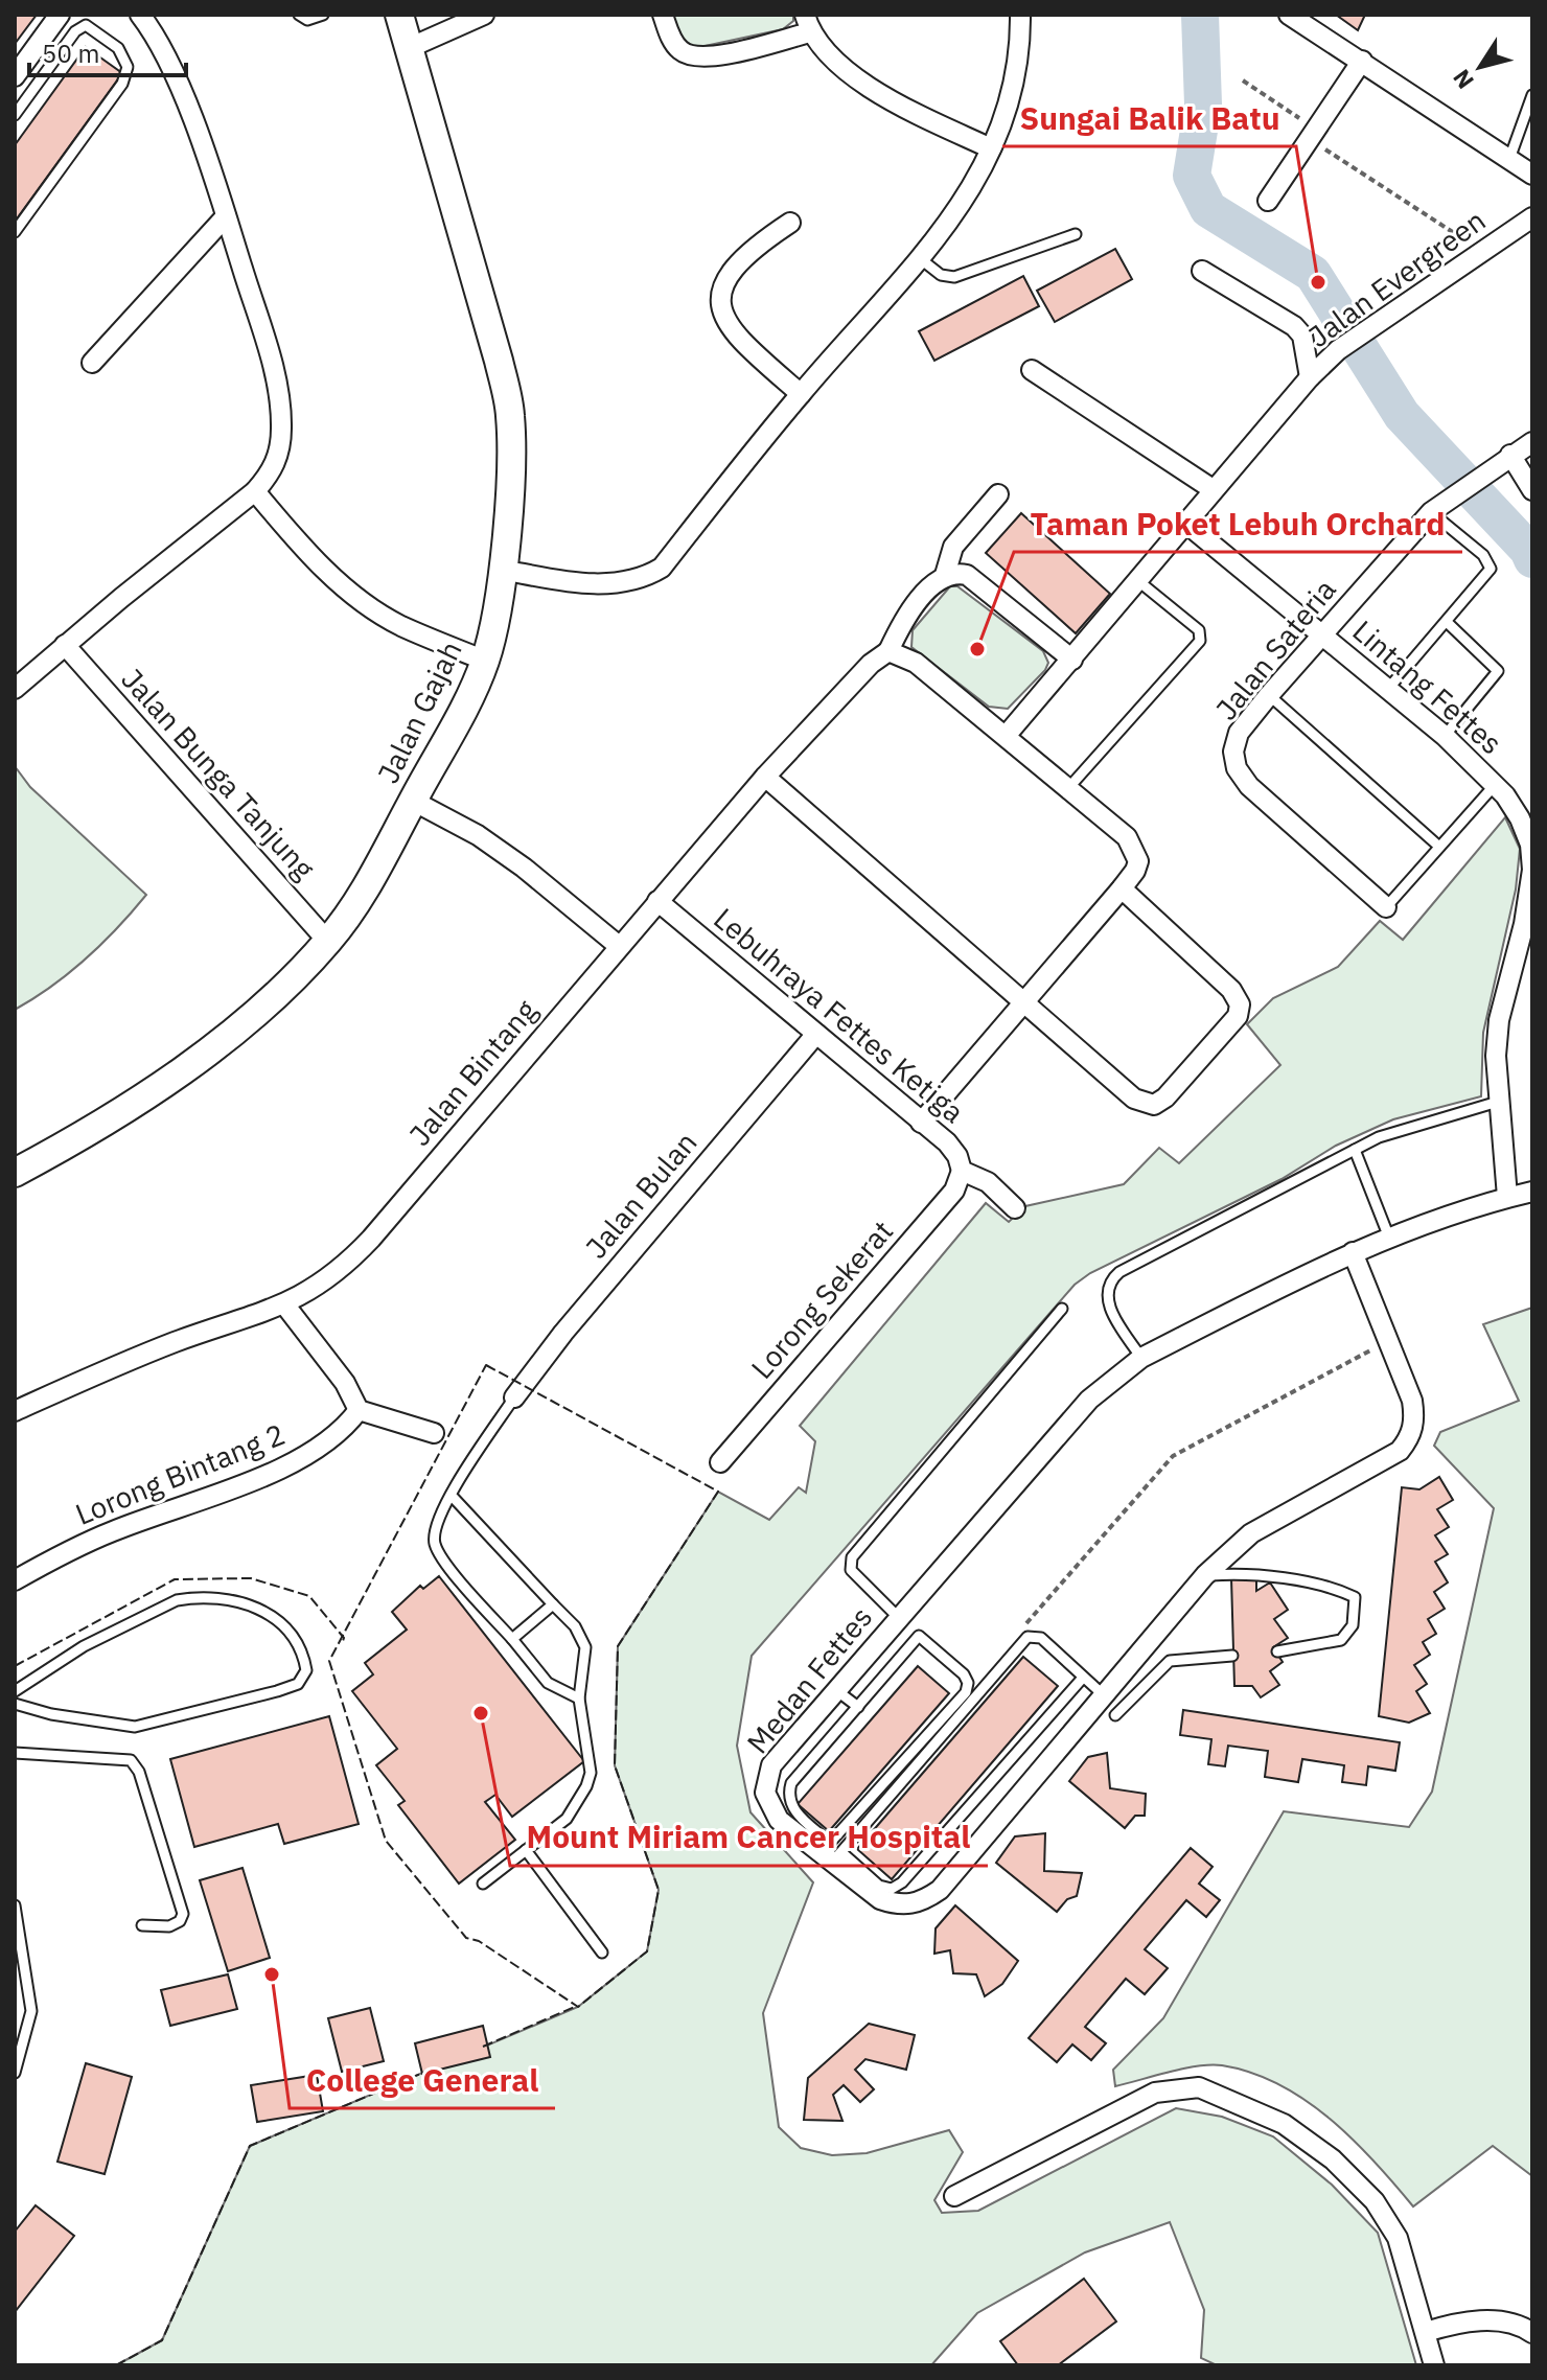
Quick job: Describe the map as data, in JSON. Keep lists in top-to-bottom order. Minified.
{"streets":{"street":["Jalan Evergreen","Jalan Sateria","Lintang Fettes","Jalan Gajah","Jalan Bunga Tanjung","Lebuhraya Fettes Ketiga","Jalan Bintang","Jalan Bulan","Lorong Sekerat","Lorong Bintang 2","Medan Fettes"]},"crossings":[["Jalan Evergreen","Lintang Fettes"],["Jalan Sateria","Lintang Fettes"],["Lintang Fettes","Medan Fettes"],["Jalan Gajah","Jalan Bunga Tanjung"],["Lebuhraya Fettes Ketiga","Jalan Bintang"],["Lebuhraya Fettes Ketiga","Jalan Bulan"],["Lebuhraya Fettes Ketiga","Lorong Sekerat"]],"places":["Sungai Balik Batu","Taman Poket Lebuh Orchard","Mount Miriam Cancer Hospital","College General"],"scale_bar":"50 m","north":"bottom left"}
